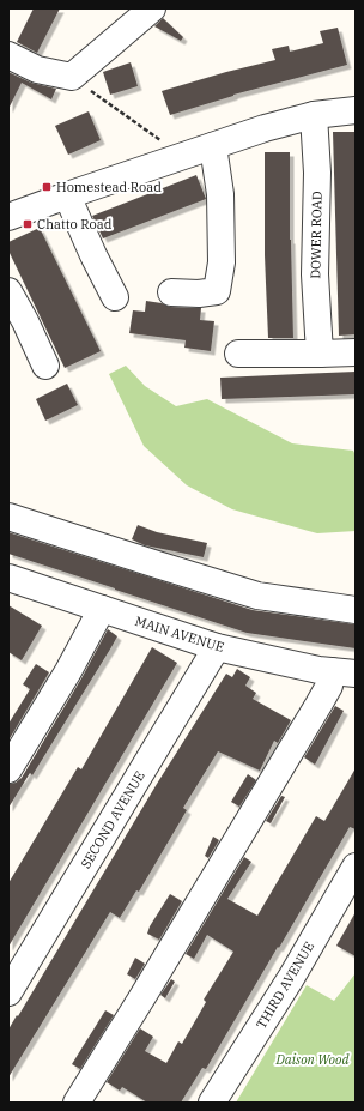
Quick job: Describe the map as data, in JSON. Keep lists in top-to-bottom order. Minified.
{"streets":{"street":["DOWER ROAD","MAIN AVENUE","SECOND AVENUE","THIRD AVENUE"]},"crossings":[["MAIN AVENUE","SECOND AVENUE"]],"parks":["Daison Wood"],"places":{"transit":["Homestead Road","Chatto Road"]}}
